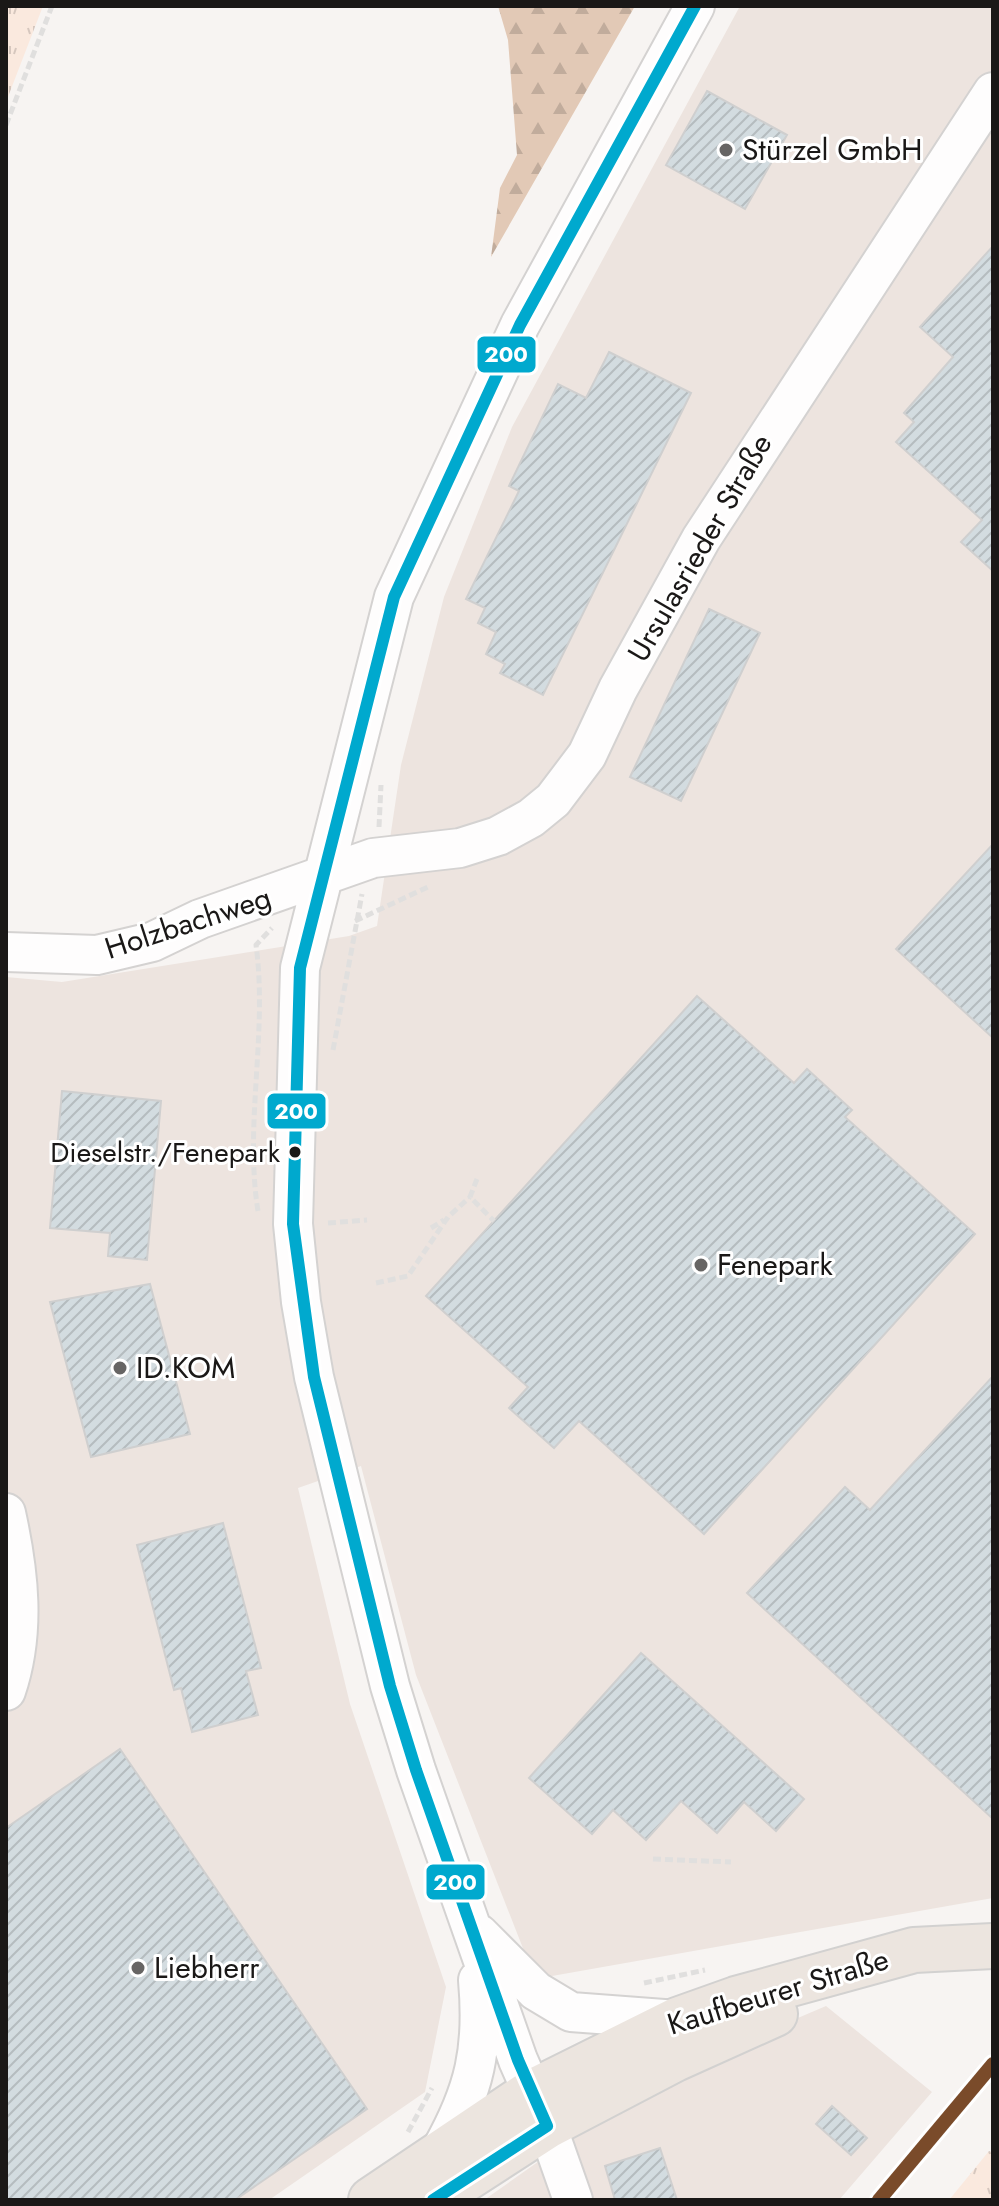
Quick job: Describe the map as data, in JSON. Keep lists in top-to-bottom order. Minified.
{"streets":{"main road":["Kaufbeurer Straße"],"street":["Ursulasrieder Straße","Holzbachweg"]},"crossings":[["Ursulasrieder Straße","Holzbachweg"]],"places":["Stürzel GmbH","Dieselstr./Fenepark","Fenepark","ID.KOM","Liebherr"],"lines":["transit line 200"]}
